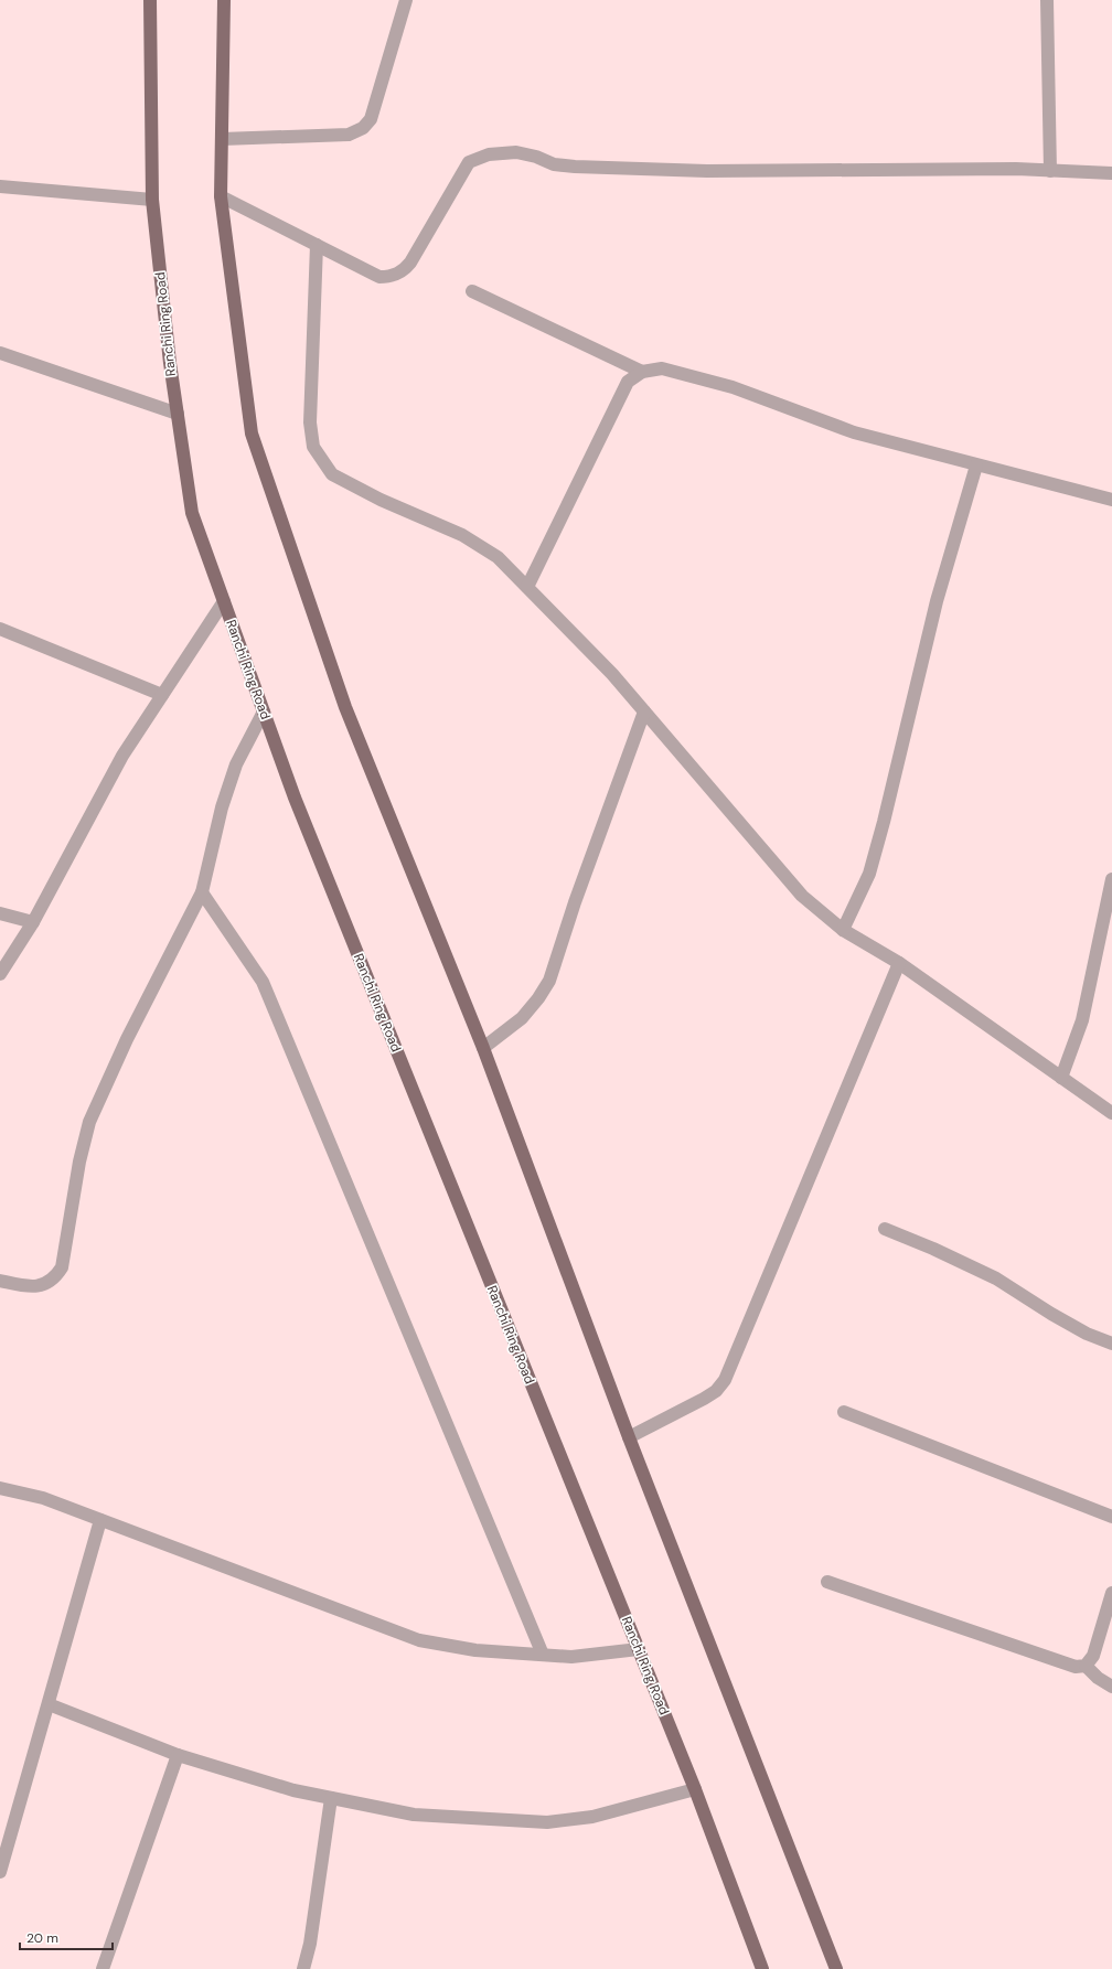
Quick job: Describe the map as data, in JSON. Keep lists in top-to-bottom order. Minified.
{"streets":{"main road":["Ranchi Ring Road"]},"scale_bar":"20 m"}
